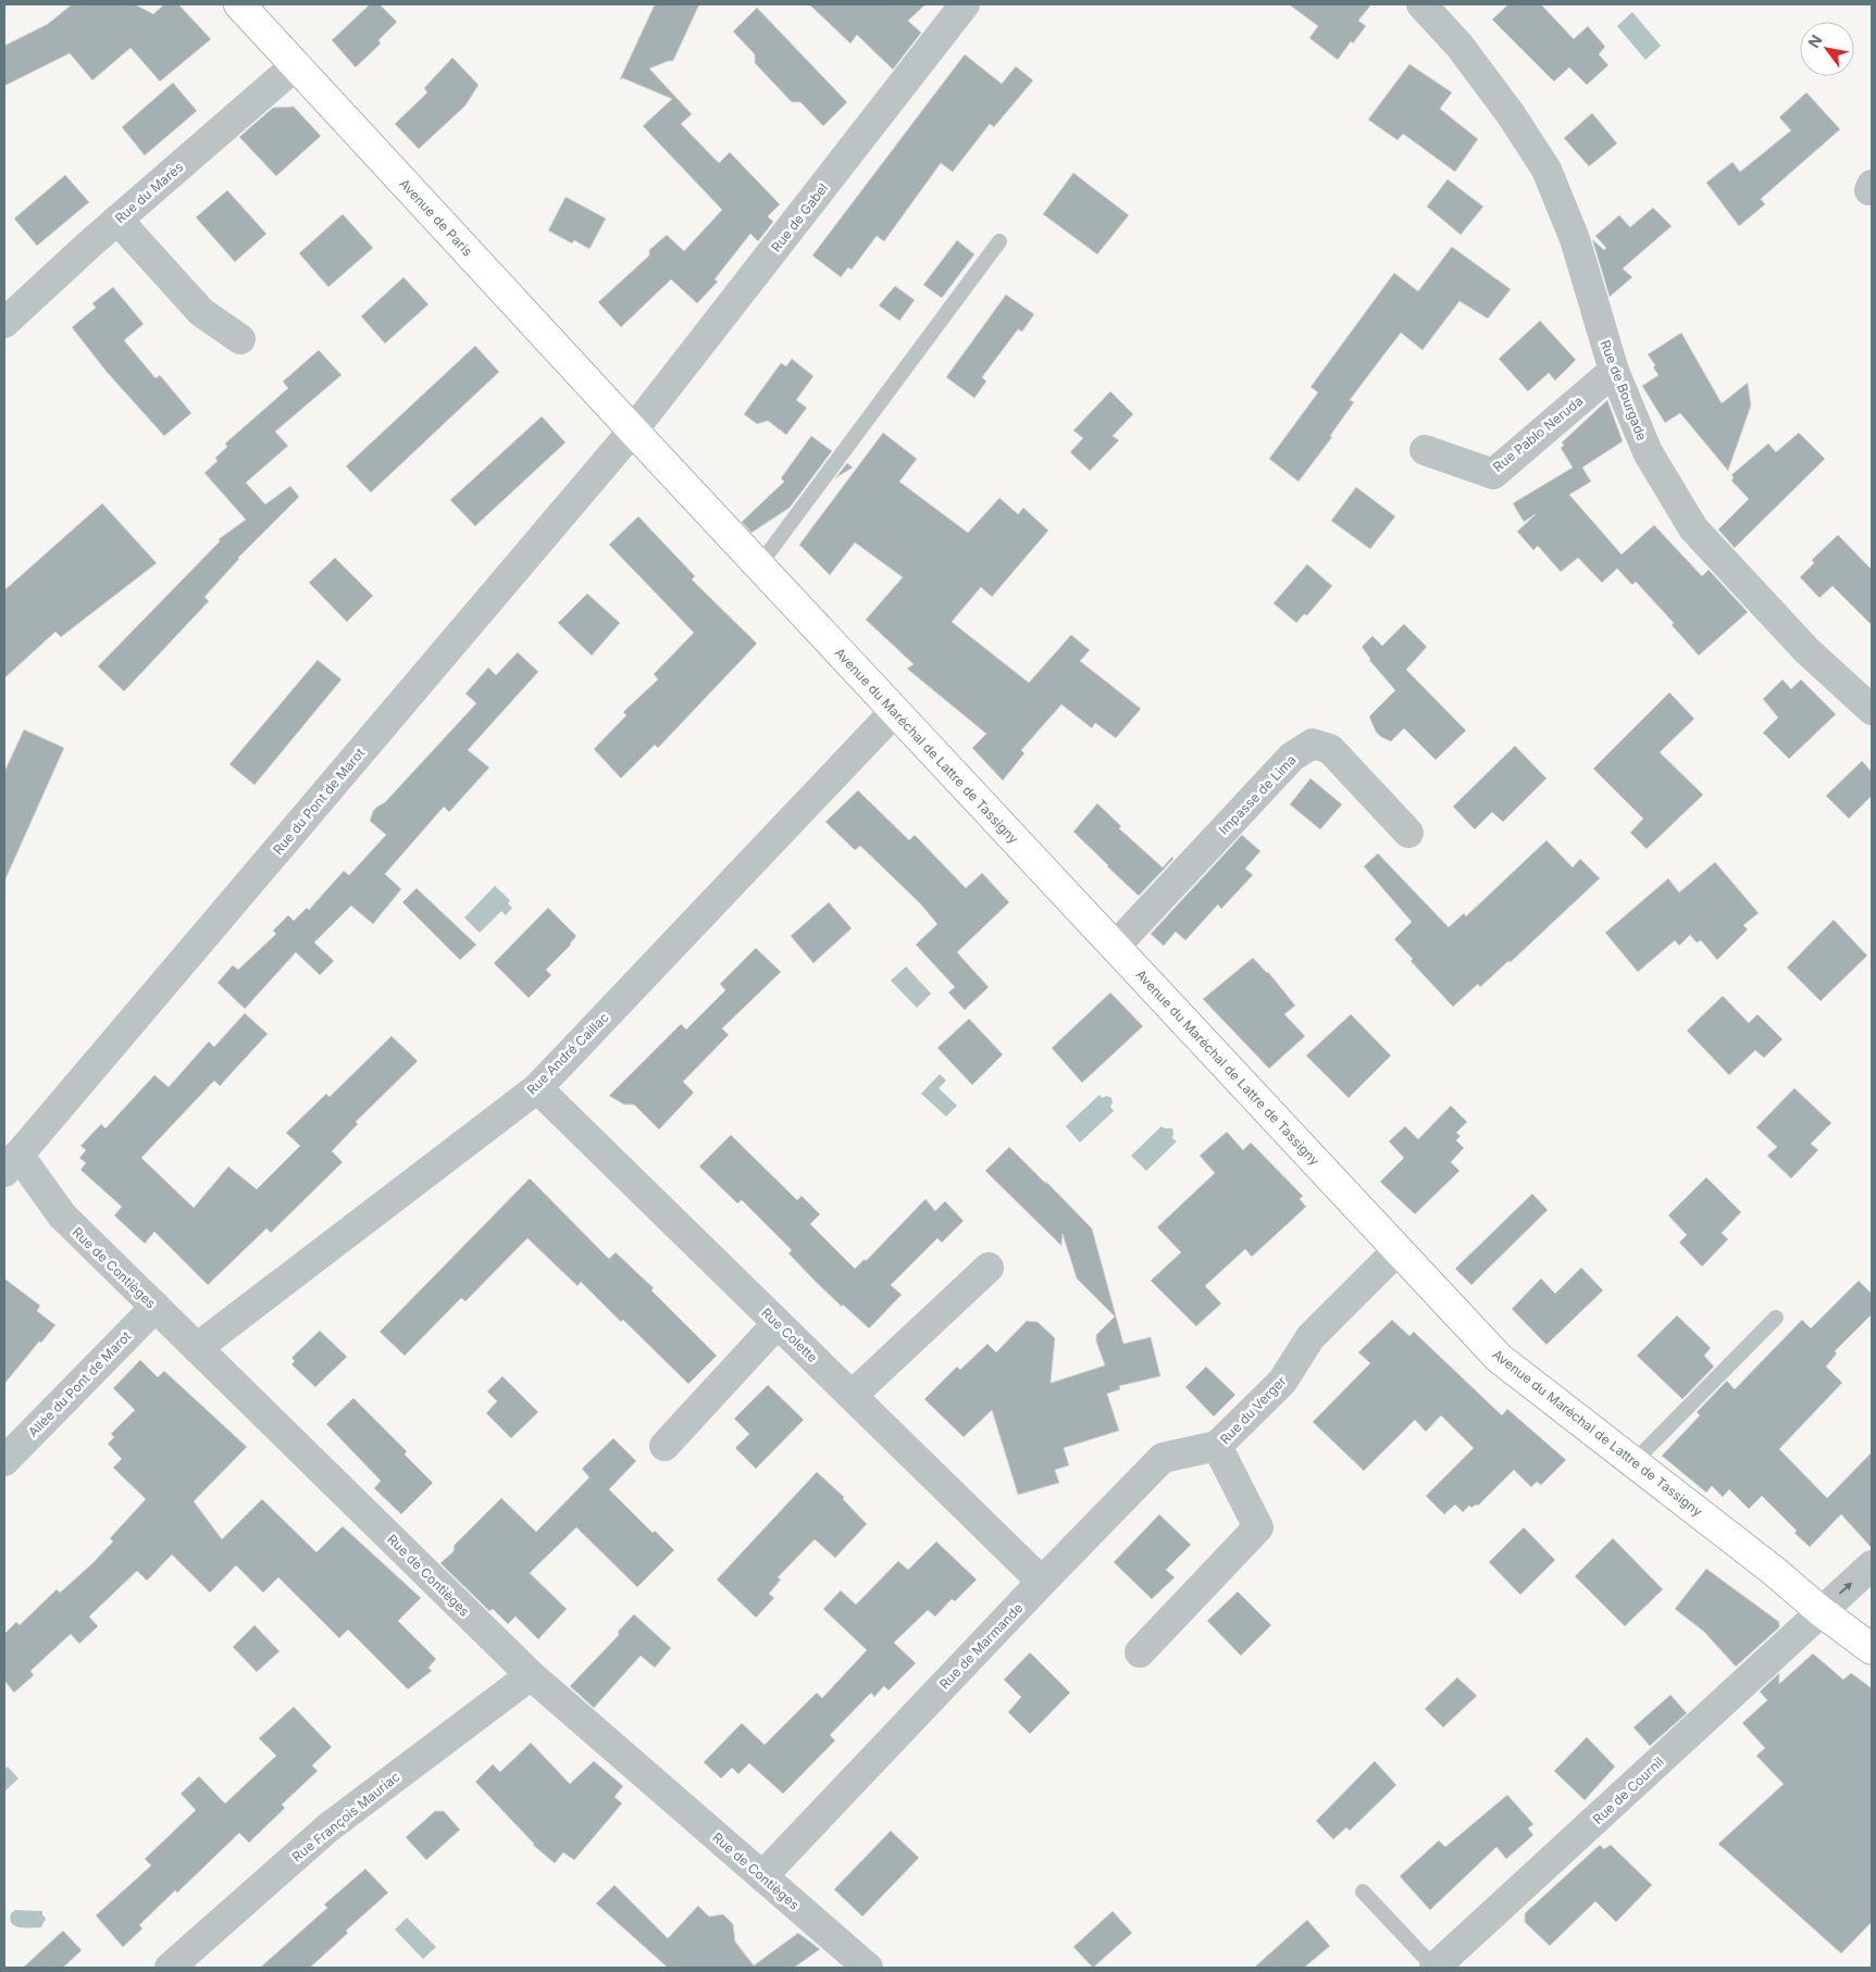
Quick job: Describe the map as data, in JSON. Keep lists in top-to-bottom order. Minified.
{"streets":{"main road":["Avenue de Paris","Avenue du Maréchal de Lattre de Tassigny"],"street":["Rue du Marès","Rue de Gabel","Rue de Bourgade","Rue Pablo Neruda","Impasse de Lima","Rue du Pont de Marot","Rue André Caillac","Rue de Contièges","Rue Colette","Allée du Pont de Marot","Rue du Verger","Rue de Marmande","Rue de Cournil","Rue François Mauriac"]},"crossings":[["Rue du Marès","Avenue de Paris"],["Avenue de Paris","Rue de Gabel"],["Avenue de Paris","Avenue du Maréchal de Lattre de Tassigny"],["Avenue de Paris","Rue du Pont de Marot"],["Rue de Gabel","Avenue du Maréchal de Lattre de Tassigny"],["Rue de Gabel","Rue du Pont de Marot"],["Rue de Bourgade","Rue Pablo Neruda"],["Avenue du Maréchal de Lattre de Tassigny","Impasse de Lima"],["Avenue du Maréchal de Lattre de Tassigny","Rue du Pont de Marot"],["Avenue du Maréchal de Lattre de Tassigny","Rue André Caillac"],["Avenue du Maréchal de Lattre de Tassigny","Rue du Verger"],["Avenue du Maréchal de Lattre de Tassigny","Rue de Cournil"],["Rue du Pont de Marot","Rue de Contièges"],["Rue André Caillac","Rue de Contièges"],["Rue André Caillac","Rue Colette"],["Rue de Contièges","Allée du Pont de Marot"],["Rue de Contièges","Rue de Marmande"],["Rue de Contièges","Rue François Mauriac"],["Rue Colette","Rue de Marmande"],["Rue du Verger","Rue de Marmande"]],"north":"top left"}
